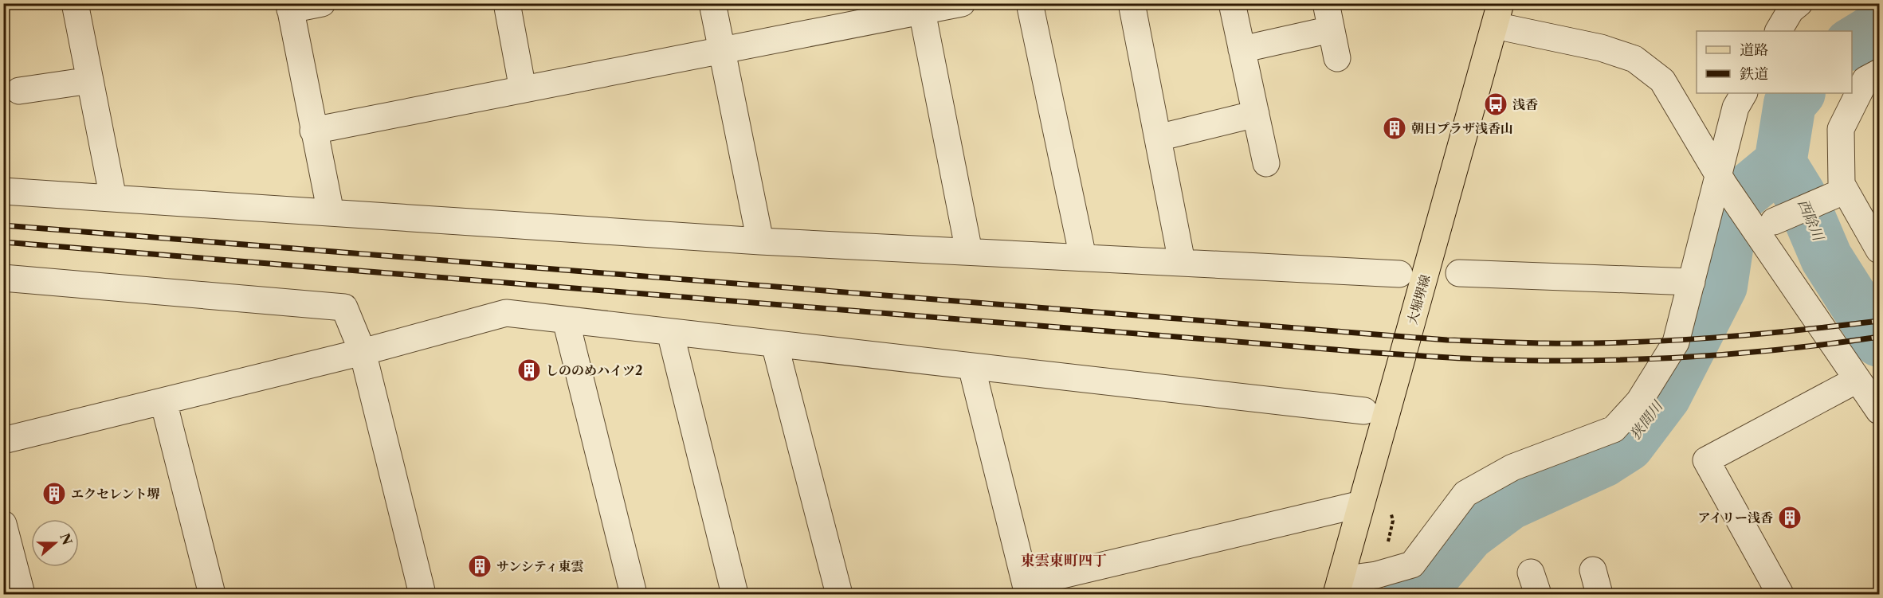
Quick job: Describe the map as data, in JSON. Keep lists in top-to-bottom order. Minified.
{"streets":{"main road":["大堀堺線"]},"districts":["東雲東町四丁"],"water":["西除川","狭間川"],"places":{"bus stop":["浅香"],"building":["朝日プラザ浅香山","しののめハイツ2","エクセレント堺","アイリー浅香","サンシティ東雲"]},"legend":["道路","鉄道"],"north":"right"}
